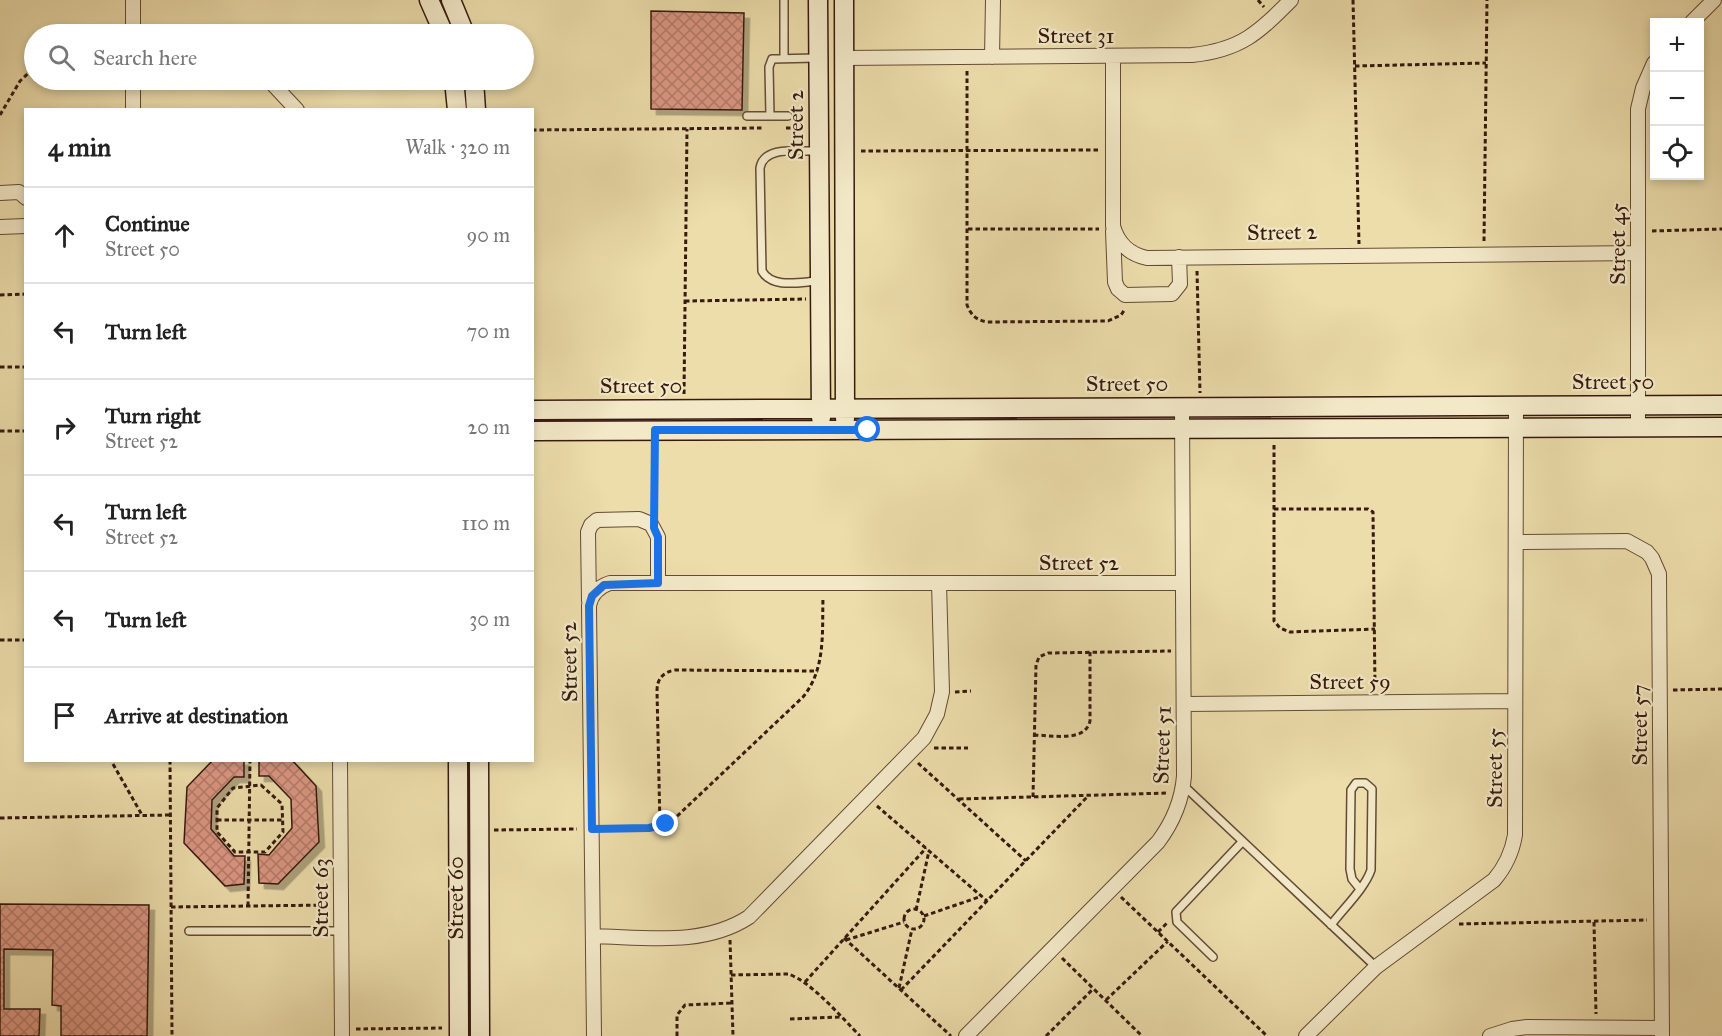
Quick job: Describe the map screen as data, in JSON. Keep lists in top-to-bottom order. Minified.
{"streets":{"street":["Street 31","Street 2","Street 45","Street 50","Street 52","Street 59","Street 57","Street 51","Street 55","Street 63","Street 60"]},"crossings":[["Street 2","Street 45"],["Street 2","Street 50"],["Street 45","Street 50"],["Street 50","Street 51"],["Street 50","Street 55"],["Street 52","Street 51"],["Street 59","Street 51"],["Street 59","Street 55"],["Street 57","Street 55"]],"page":{"map_buttons":["+","−"],"search":"Search here","heading":["4 min","Walk · 320 m"],"list":[["Continue","Street 50","90 m"],["Turn left","70 m"],["Turn right","Street 52","20 m"],["Turn left","Street 52","110 m"],["Turn left","30 m"],"Arrive at destination"]}}
